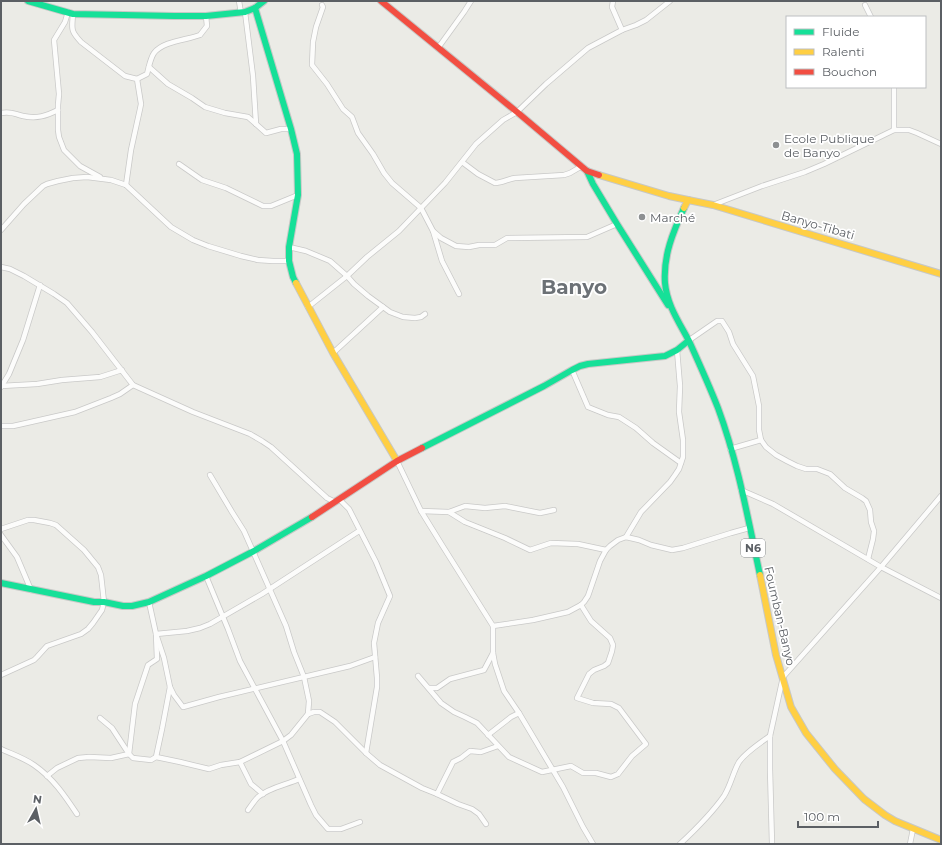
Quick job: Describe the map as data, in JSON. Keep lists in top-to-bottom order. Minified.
{"streets":{"main road":["Banyo-Tibati","N6","Foumban-Banyo"]},"crossings":[["Banyo-Tibati","Foumban-Banyo"]],"districts":["Banyo"],"places":["Ecole Publique de Banyo","Marché"],"legend":["Fluide","Ralenti","Bouchon"],"scale_bar":"100 m","north":"top"}
